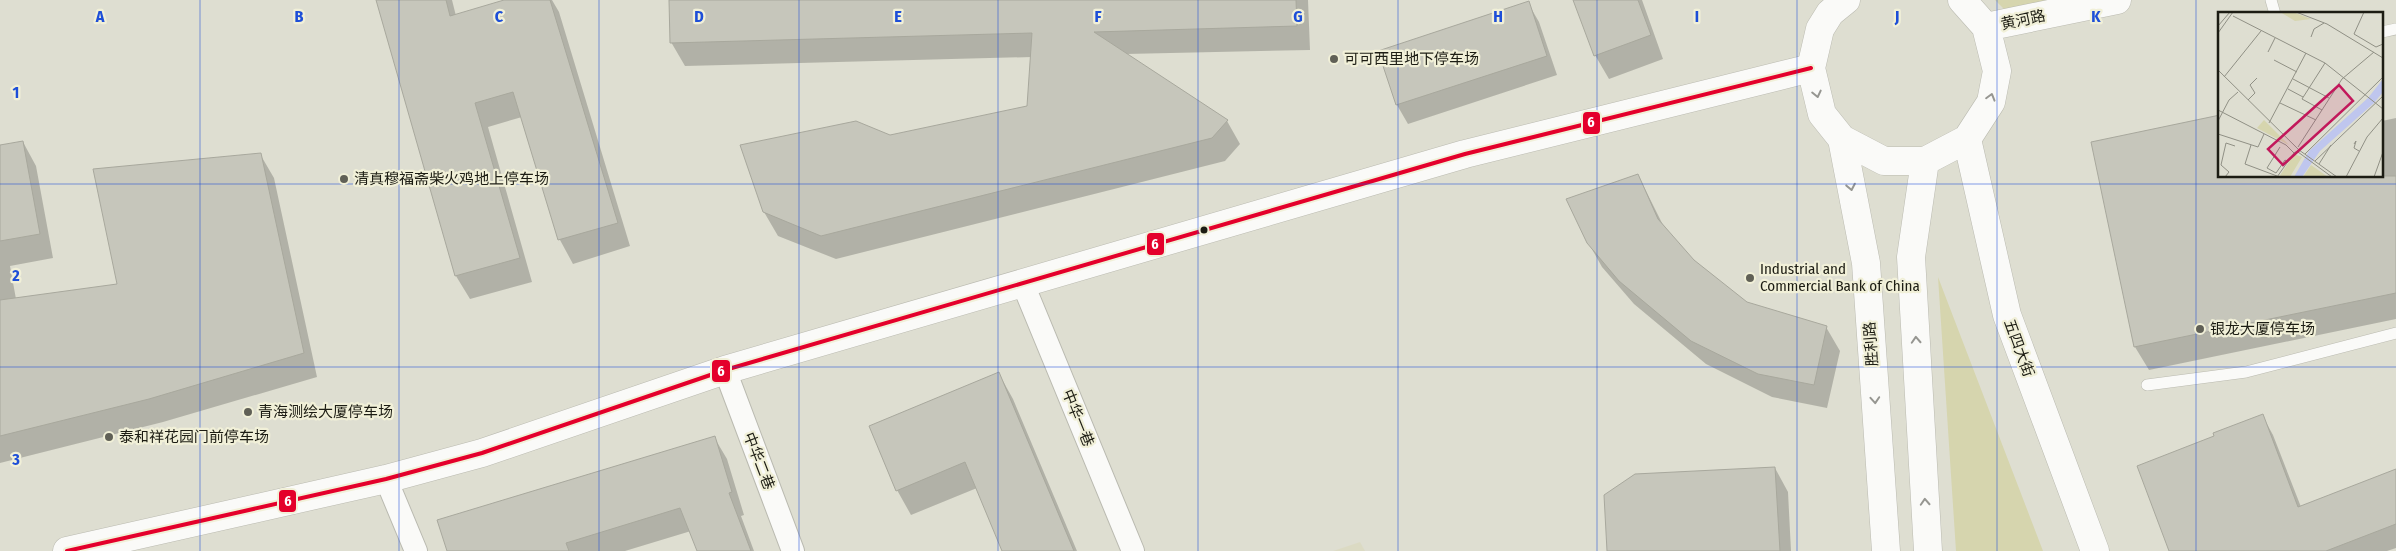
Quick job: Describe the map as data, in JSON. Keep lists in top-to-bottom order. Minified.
{"streets":{"main road":["黄河路","胜利路","五四大街"],"street":["中华一巷","中华二巷"]},"places":["可可西里地下停车场","清真穆福斋柴火鸡地上停车场","Industrial and Commercial Bank of China","银龙大厦停车场","青海测绘大厦停车场","泰和祥花园门前停车场"],"lines":["transit line 6"],"grid":{"columns":["A","B","C","D","E","F","G","H","I","J","K"],"rows":["1","2","3"]}}
